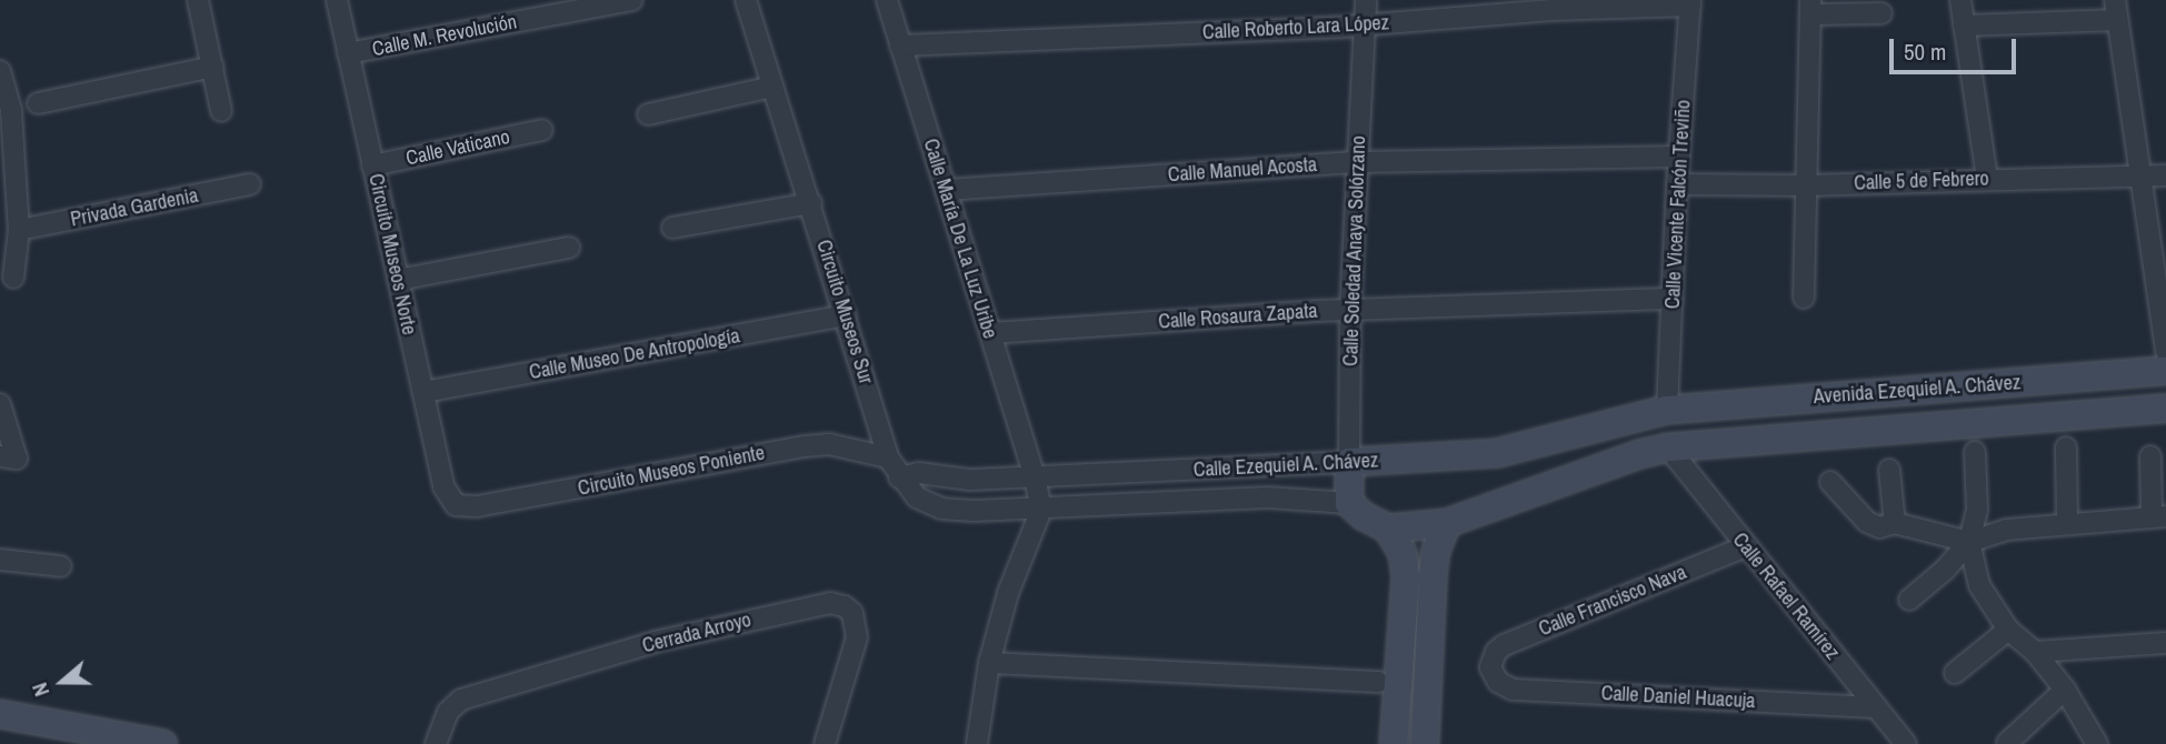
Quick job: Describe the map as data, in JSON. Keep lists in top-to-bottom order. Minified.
{"streets":{"street":["Calle Roberto Lara López","Calle M. Revolución","Calle Vaticano","Calle Manuel Acosta","Calle 5 de Febrero","Calle Vicente Falcón Treviño","Privada Gardenia","Calle María De La Luz Uribe","Calle Soledad Anaya Solórzano","Circuito Museos Norte","Circuito Museos Sur","Calle Rosaura Zapata","Calle Museo De Antropología","Avenida Ezequiel A. Chávez","Calle Ezequiel A. Chávez","Circuito Museos Poniente","Calle Rafael Ramírez","Calle Francisco Nava","Cerrada Arroyo","Calle Daniel Huacuja"]},"crossings":[["Calle Roberto Lara López","Calle Vicente Falcón Treviño"],["Calle Roberto Lara López","Calle María De La Luz Uribe"],["Calle Roberto Lara López","Calle Soledad Anaya Solórzano"],["Calle M. Revolución","Circuito Museos Norte"],["Calle Vaticano","Circuito Museos Norte"],["Calle Manuel Acosta","Calle Vicente Falcón Treviño"],["Calle Manuel Acosta","Calle María De La Luz Uribe"],["Calle Manuel Acosta","Calle Soledad Anaya Solórzano"],["Calle 5 de Febrero","Calle Vicente Falcón Treviño"],["Calle Vicente Falcón Treviño","Calle Rosaura Zapata"],["Calle Vicente Falcón Treviño","Avenida Ezequiel A. Chávez"],["Calle Vicente Falcón Treviño","Calle Ezequiel A. Chávez"],["Calle María De La Luz Uribe","Circuito Museos Sur"],["Calle María De La Luz Uribe","Calle Rosaura Zapata"],["Calle María De La Luz Uribe","Calle Ezequiel A. Chávez"],["Calle Soledad Anaya Solórzano","Calle Rosaura Zapata"],["Calle Soledad Anaya Solórzano","Calle Ezequiel A. Chávez"],["Circuito Museos Norte","Calle Museo De Antropología"],["Circuito Museos Norte","Circuito Museos Poniente"],["Circuito Museos Sur","Calle Museo De Antropología"],["Circuito Museos Sur","Calle Ezequiel A. Chávez"],["Circuito Museos Sur","Circuito Museos Poniente"],["Avenida Ezequiel A. Chávez","Calle Ezequiel A. Chávez"],["Avenida Ezequiel A. Chávez","Calle Rafael Ramírez"],["Calle Rafael Ramírez","Calle Francisco Nava"],["Calle Rafael Ramírez","Calle Daniel Huacuja"],["Calle Francisco Nava","Calle Daniel Huacuja"]],"scale_bar":"50 m","north":"left"}
